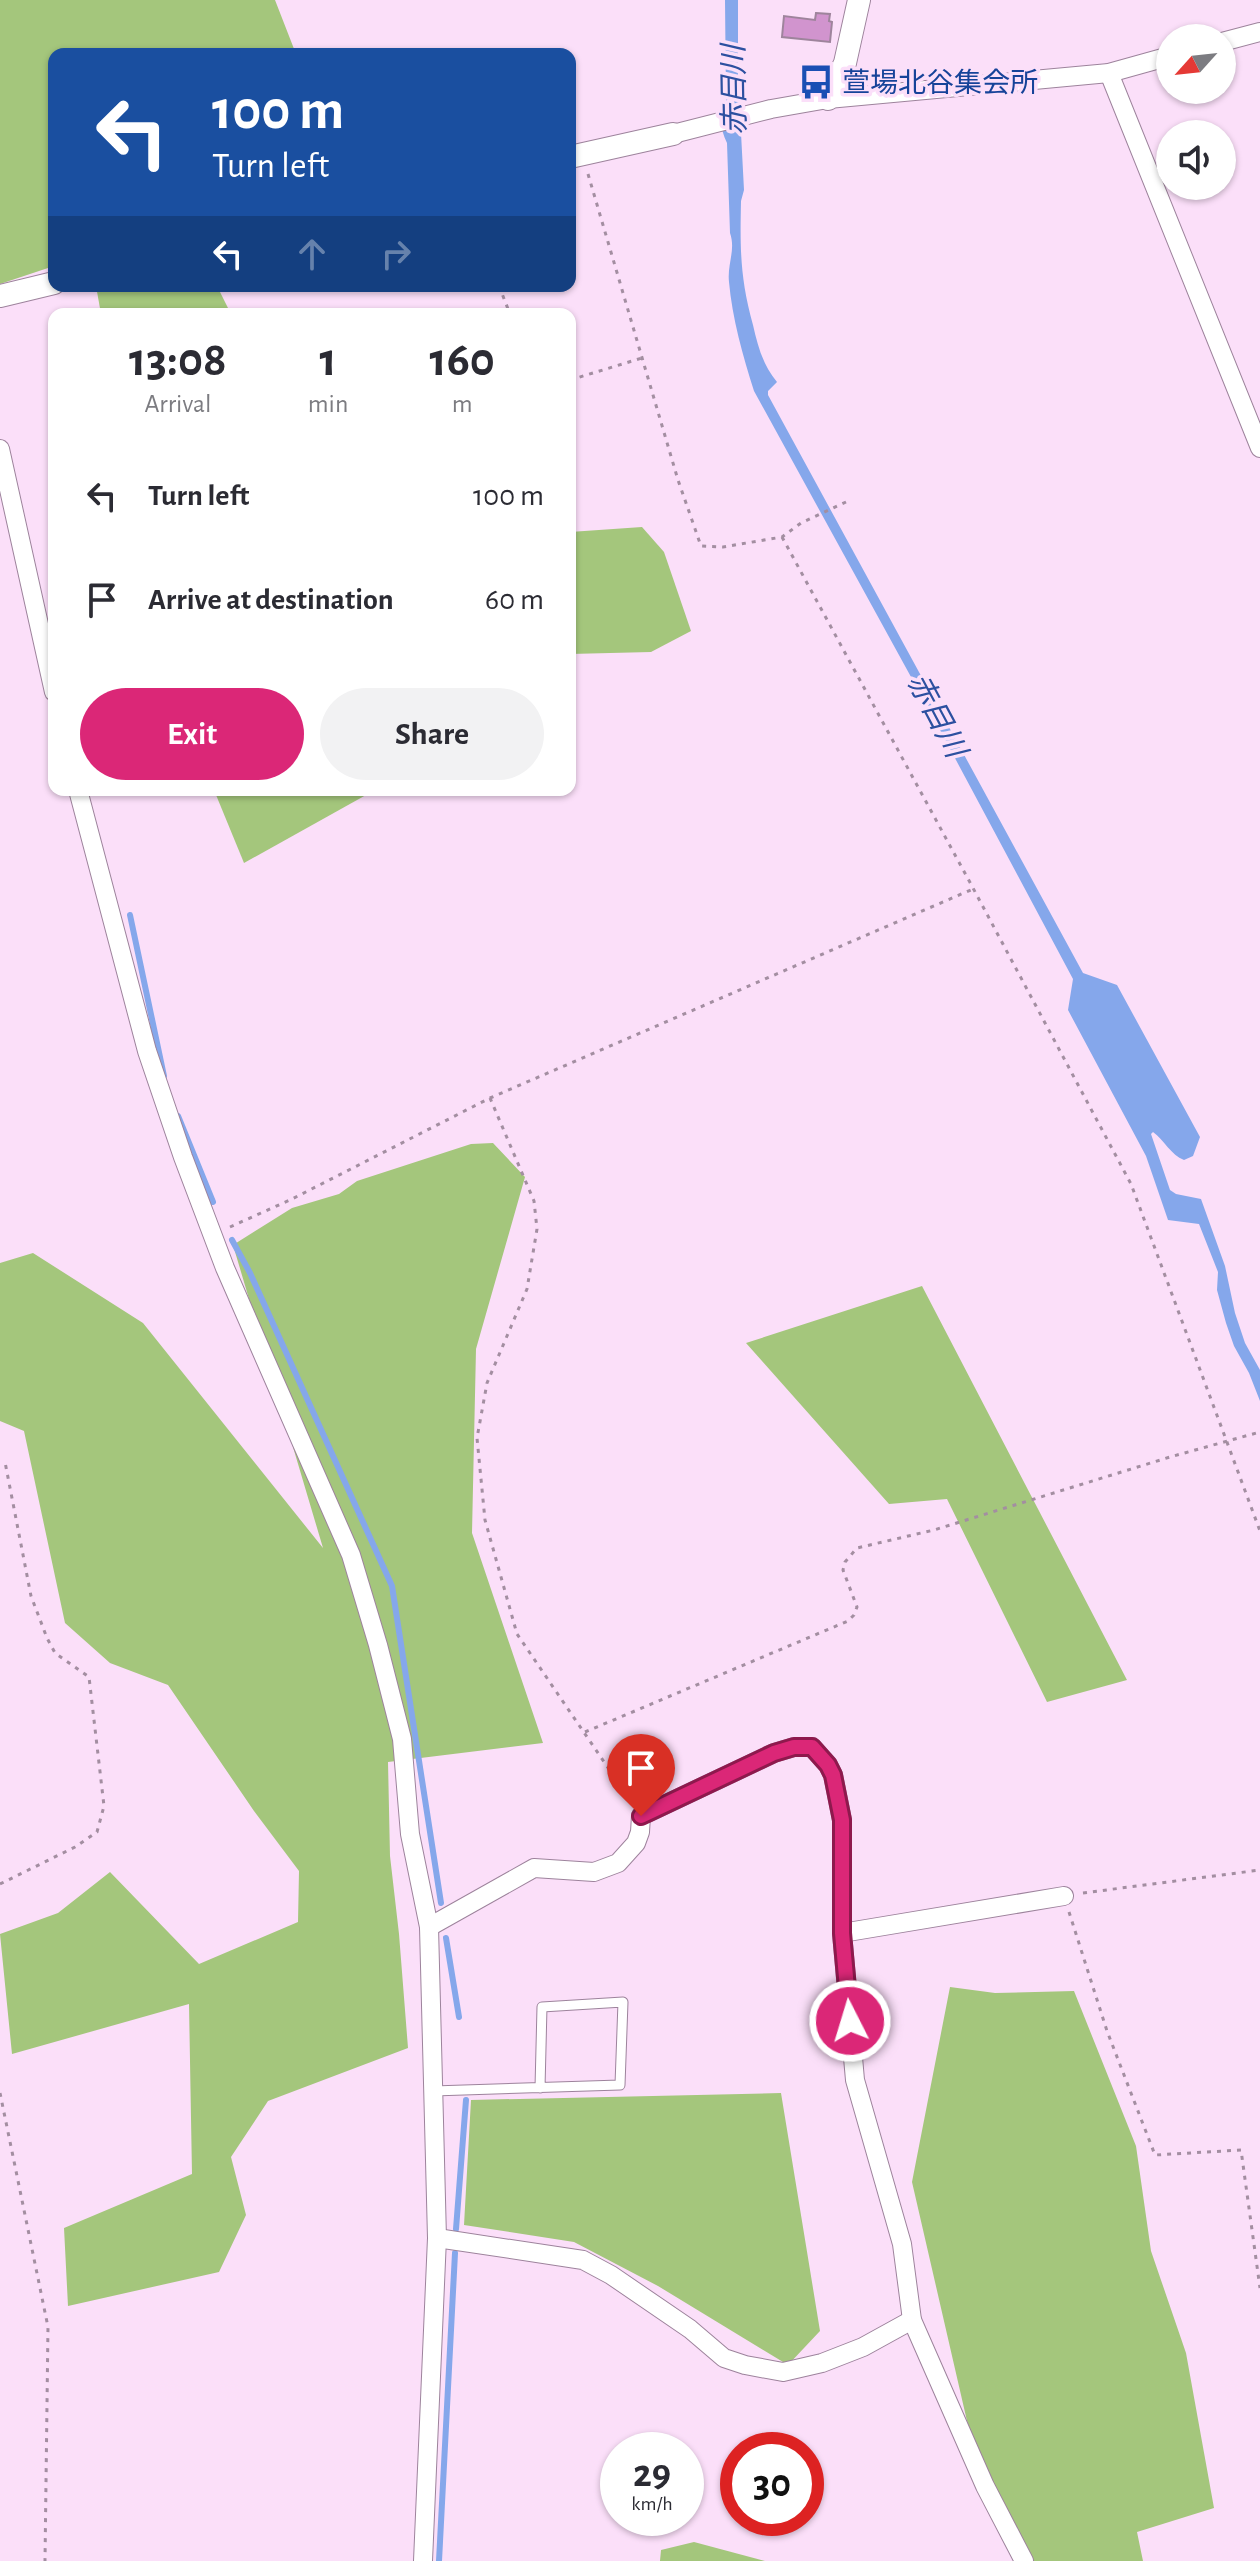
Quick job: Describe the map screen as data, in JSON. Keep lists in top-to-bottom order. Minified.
{"water":["赤目川"],"places":{"bus stop":["萱場北谷集会所"]},"north":"bottom left","page":{"turn":["100 m","Turn left"],"eta":["13:08","Arrival","1","min","160","m"],"list":[{"name":"Turn left","value":"100 m"},{"name":"Arrive at destination","value":"60 m"}],"buttons":["Exit","Share"],"speed":"29 km/h","limit":"30"}}
